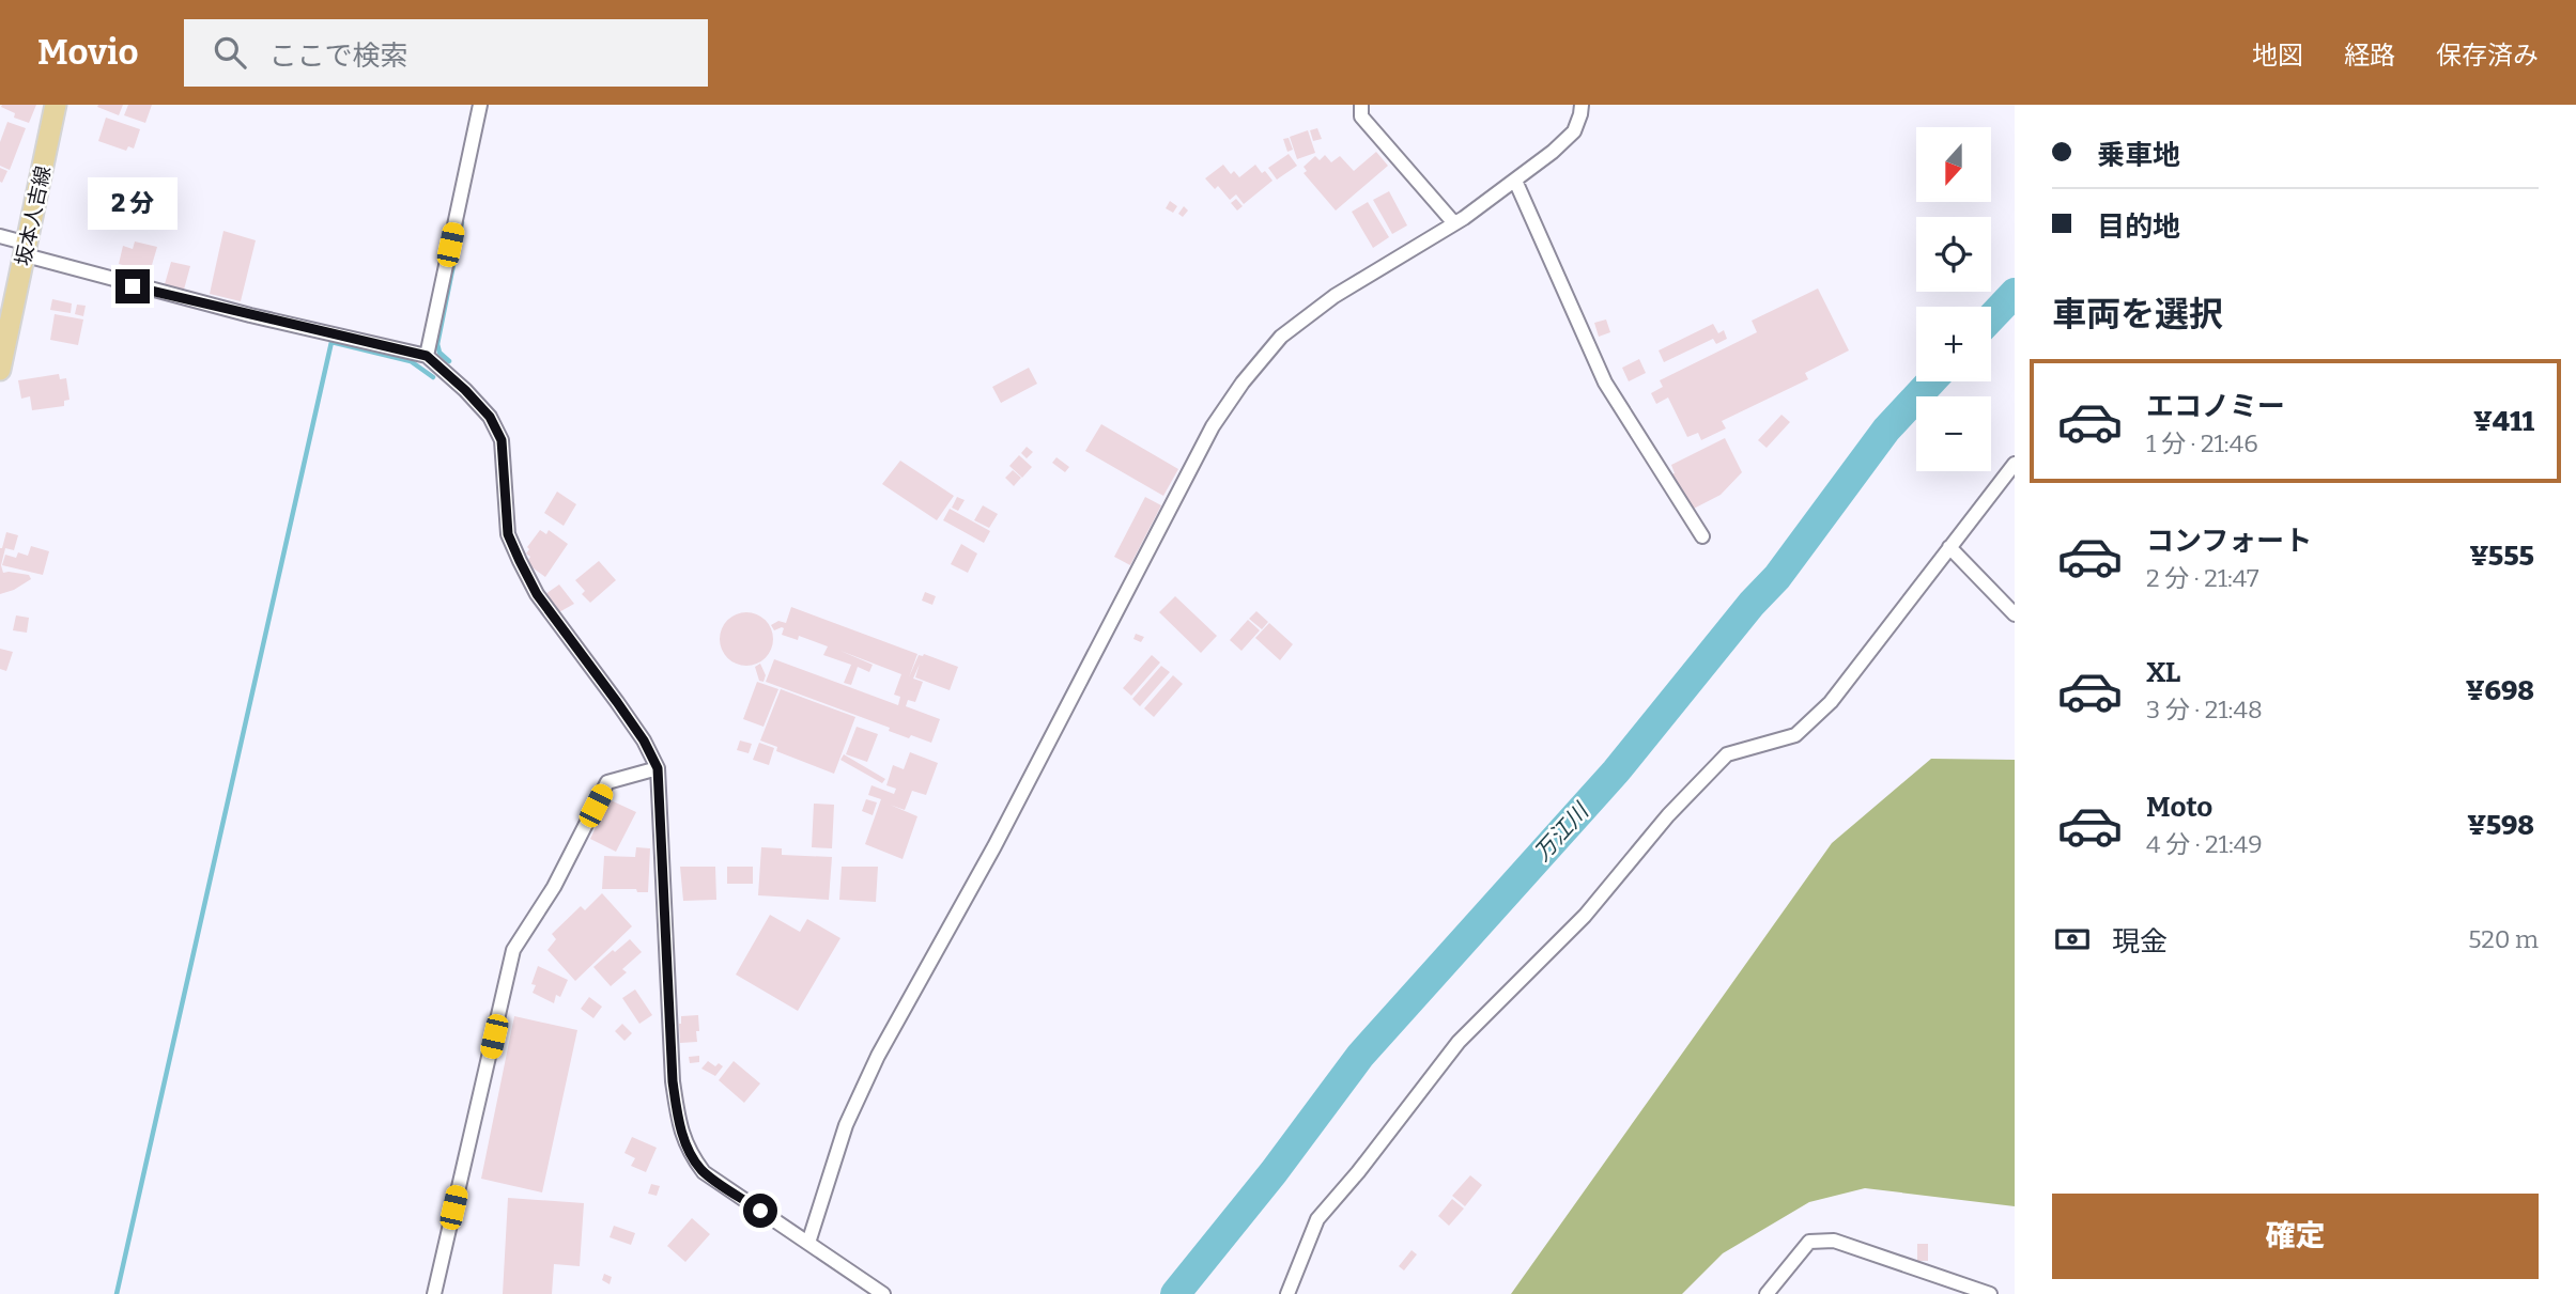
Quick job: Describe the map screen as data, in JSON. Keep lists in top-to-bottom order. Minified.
{"streets":{"main road":["坂本人吉線"]},"water":["万江川"],"north":"bottom","page":{"header":"Movio","search":"ここで検索","nav":["地図","経路","保存済み"],"banner":["乗車地","目的地"],"map_buttons":["+","−"],"bubble":"2 分","heading":"車両を選択","list":[{"name":"エコノミー","note":"1 分 · 21:46","value":"¥411"},{"name":"コンフォート","note":"2 分 · 21:47","value":"¥555"},{"name":"XL","note":"3 分 · 21:48","value":"¥698"},{"name":"Moto","note":"4 分 · 21:49","value":"¥598"}],"pay":["現金","520 m"],"buttons":"確定"}}
